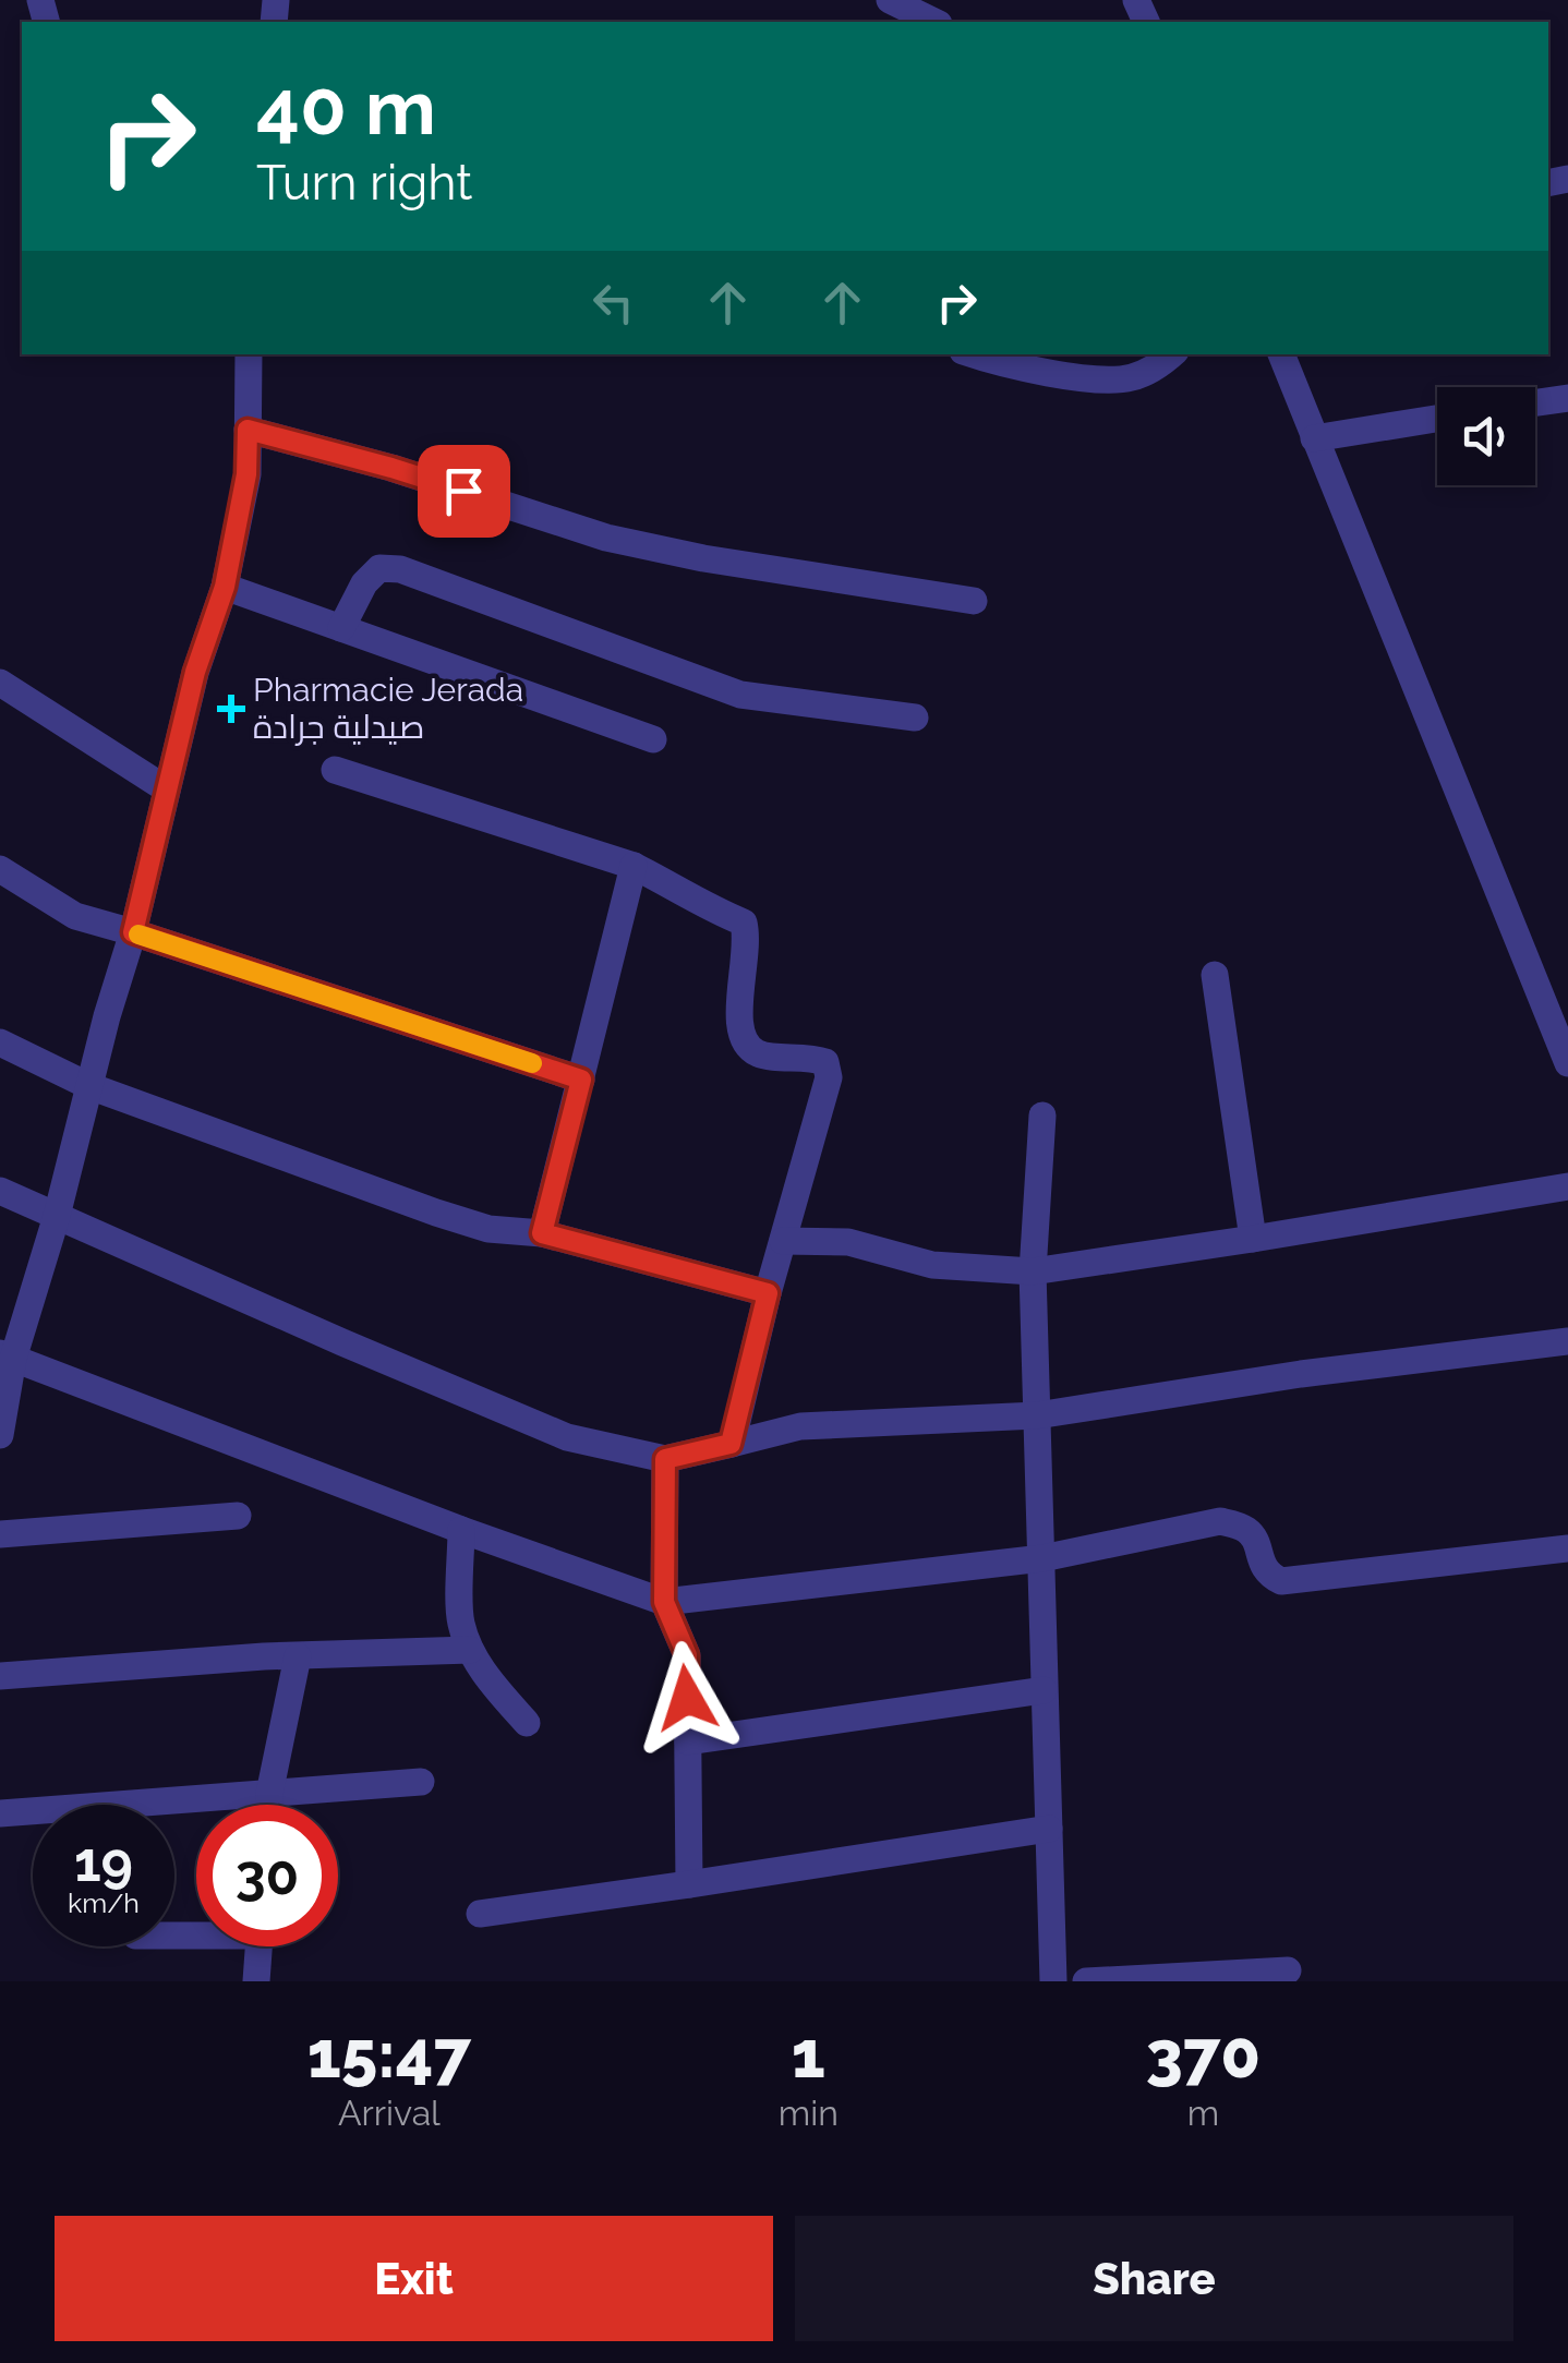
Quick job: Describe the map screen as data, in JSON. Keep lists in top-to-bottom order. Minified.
{"places":{"health":["Pharmacie Jerada صيدلية جرادة"]},"page":{"turn":["40 m","Turn right"],"speed":"19 km/h","limit":"30","eta":["15:47","Arrival","1","min","370","m"],"buttons":["Exit","Share"]}}
